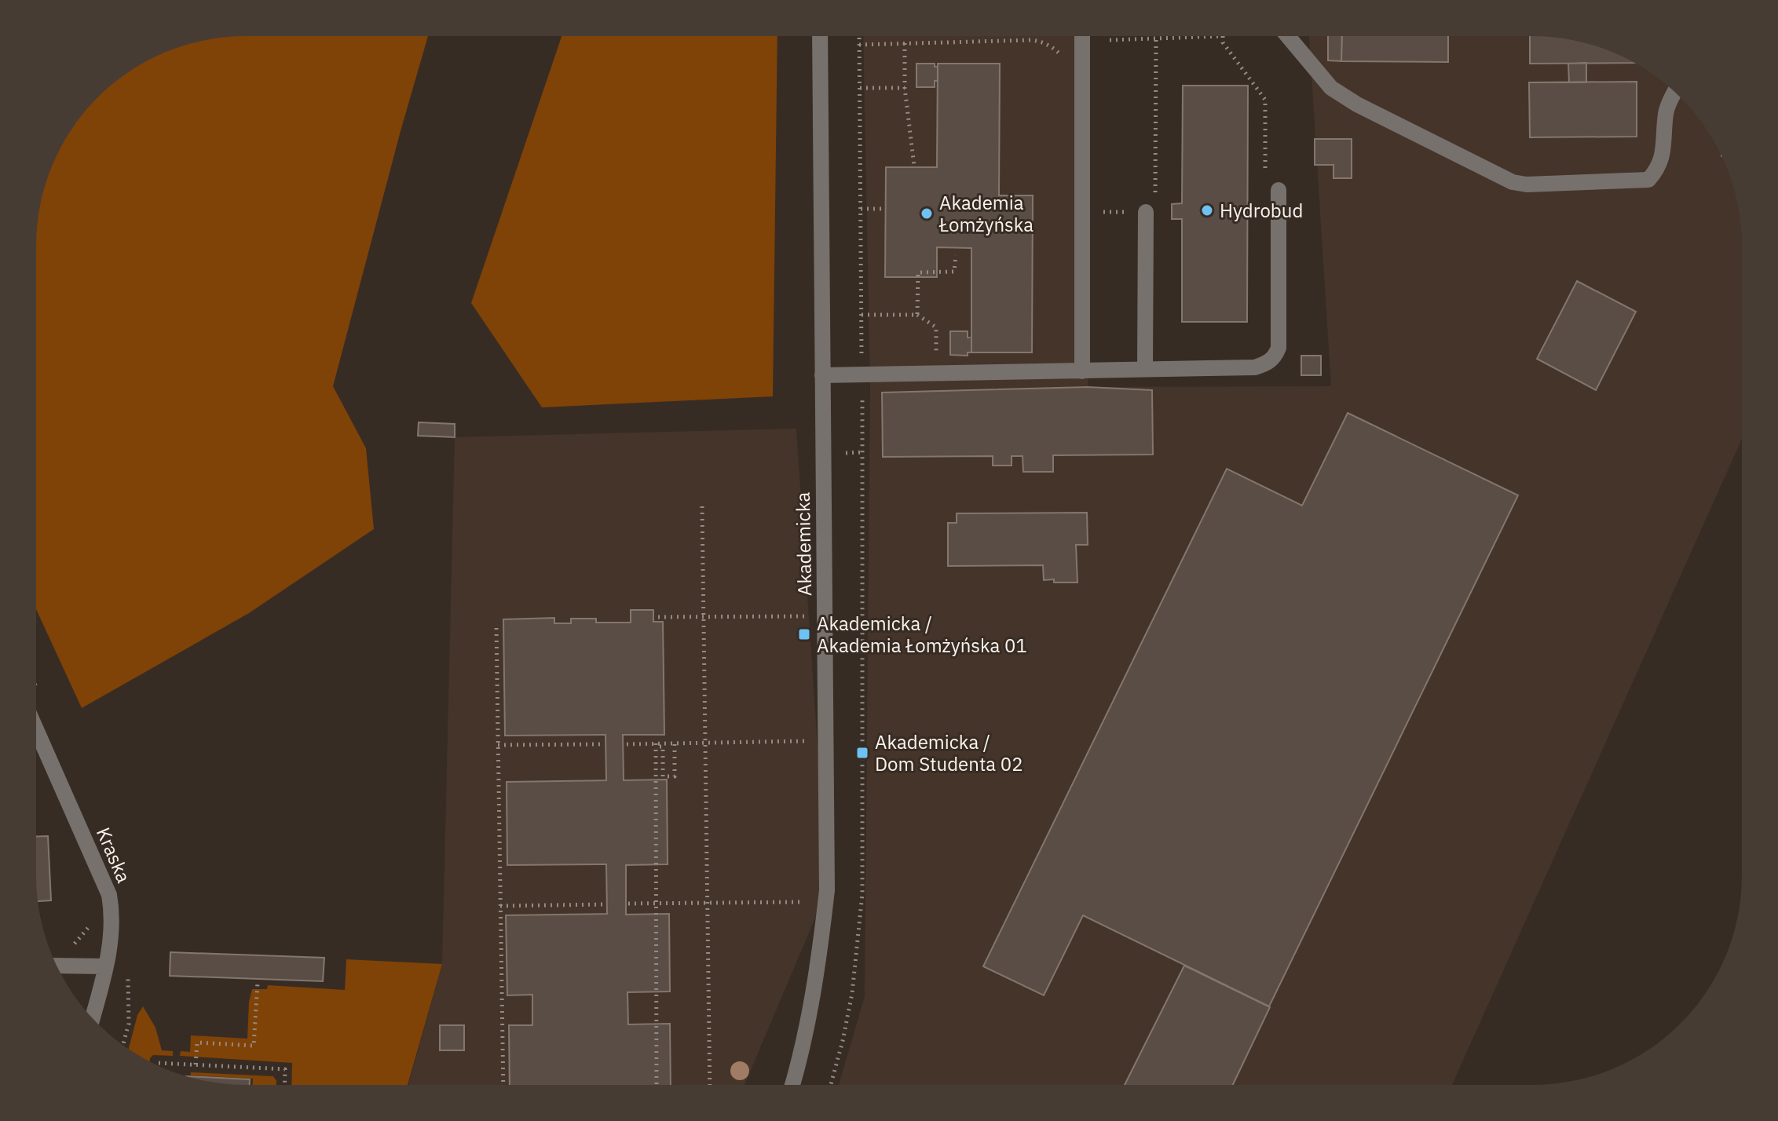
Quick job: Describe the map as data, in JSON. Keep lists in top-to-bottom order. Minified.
{"streets":{"street":["Akademicka","Kraska"]},"places":{"other":["Hydrobud","Akademia Łomżyńska"],"transit":["Akademicka / Akademia Łomżyńska 01","Akademicka / Dom Studenta 02"]}}
